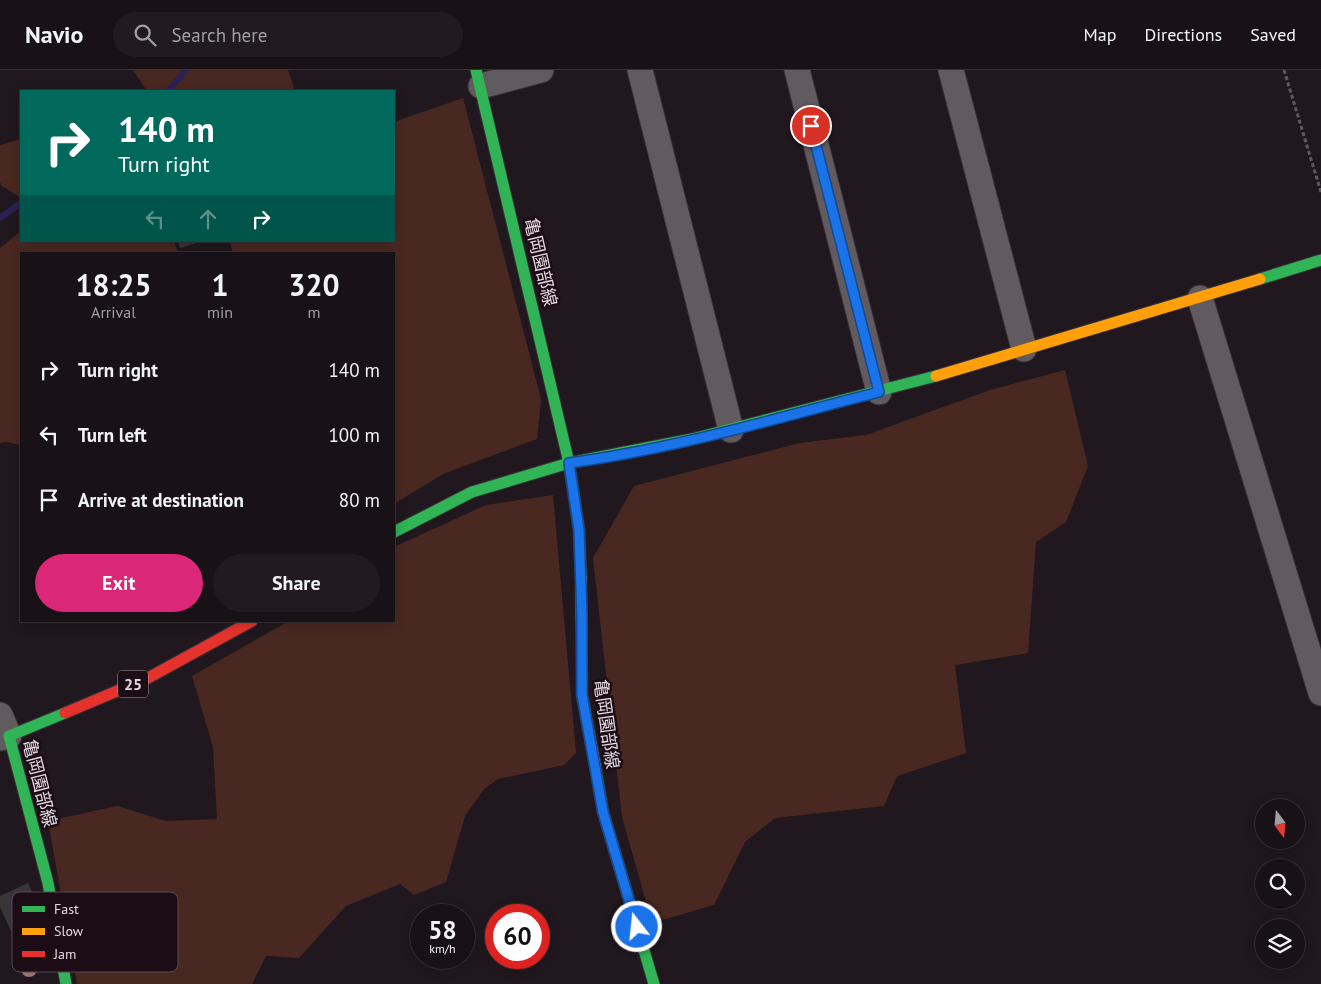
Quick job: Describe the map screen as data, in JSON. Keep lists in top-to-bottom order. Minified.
{"streets":{"main road":["亀岡園部線","25"]},"legend":["Fast","Slow","Jam"],"north":"bottom","page":{"header":"Navio","search":"Search here","nav":["Map","Directions","Saved"],"turn":["140 m","Turn right"],"eta":["18:25","Arrival","1","min","320","m"],"list":[{"name":"Turn right","value":"140 m"},{"name":"Turn left","value":"100 m"},{"name":"Arrive at destination","value":"80 m"}],"buttons":["Exit","Share"],"speed":"58 km/h","limit":"60"}}
